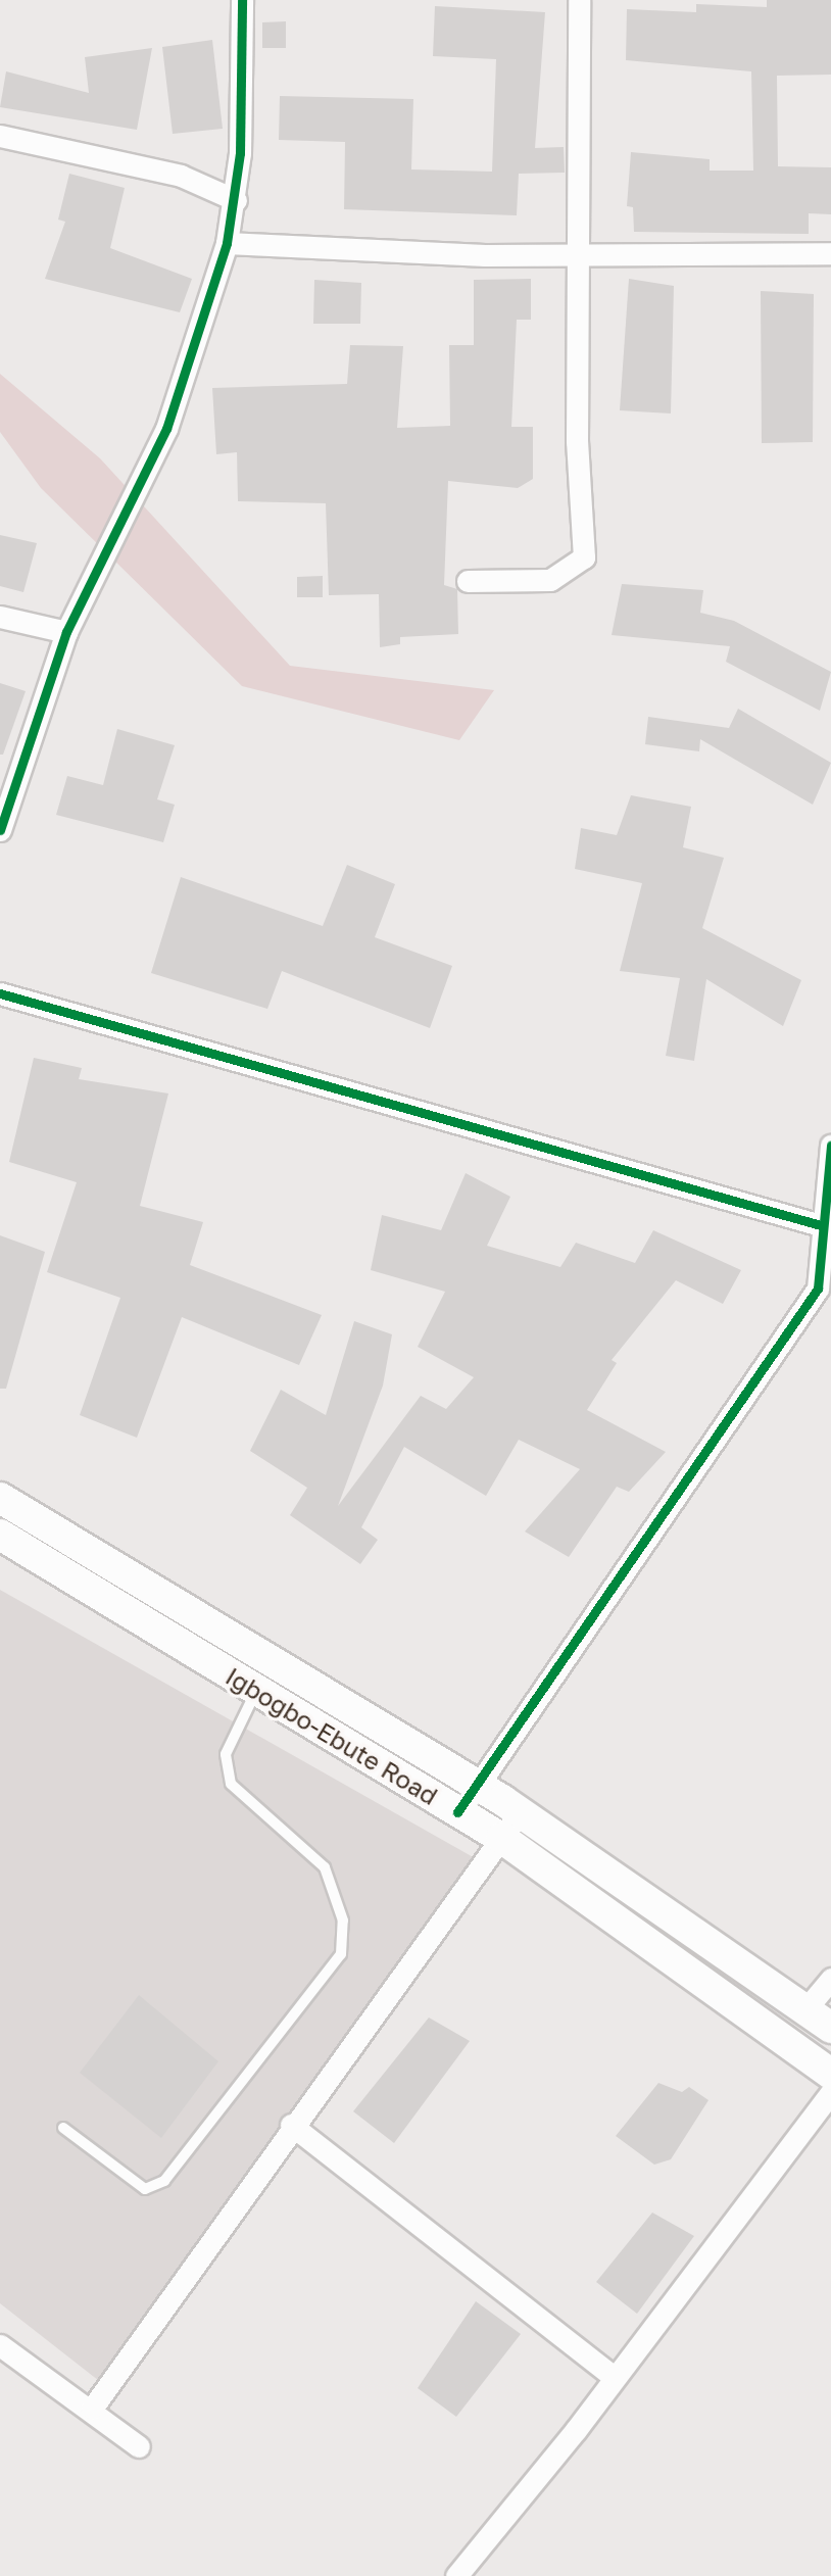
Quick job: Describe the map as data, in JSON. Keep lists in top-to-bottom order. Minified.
{"streets":{"main road":["Igbogbo-Ebute Road"]}}
